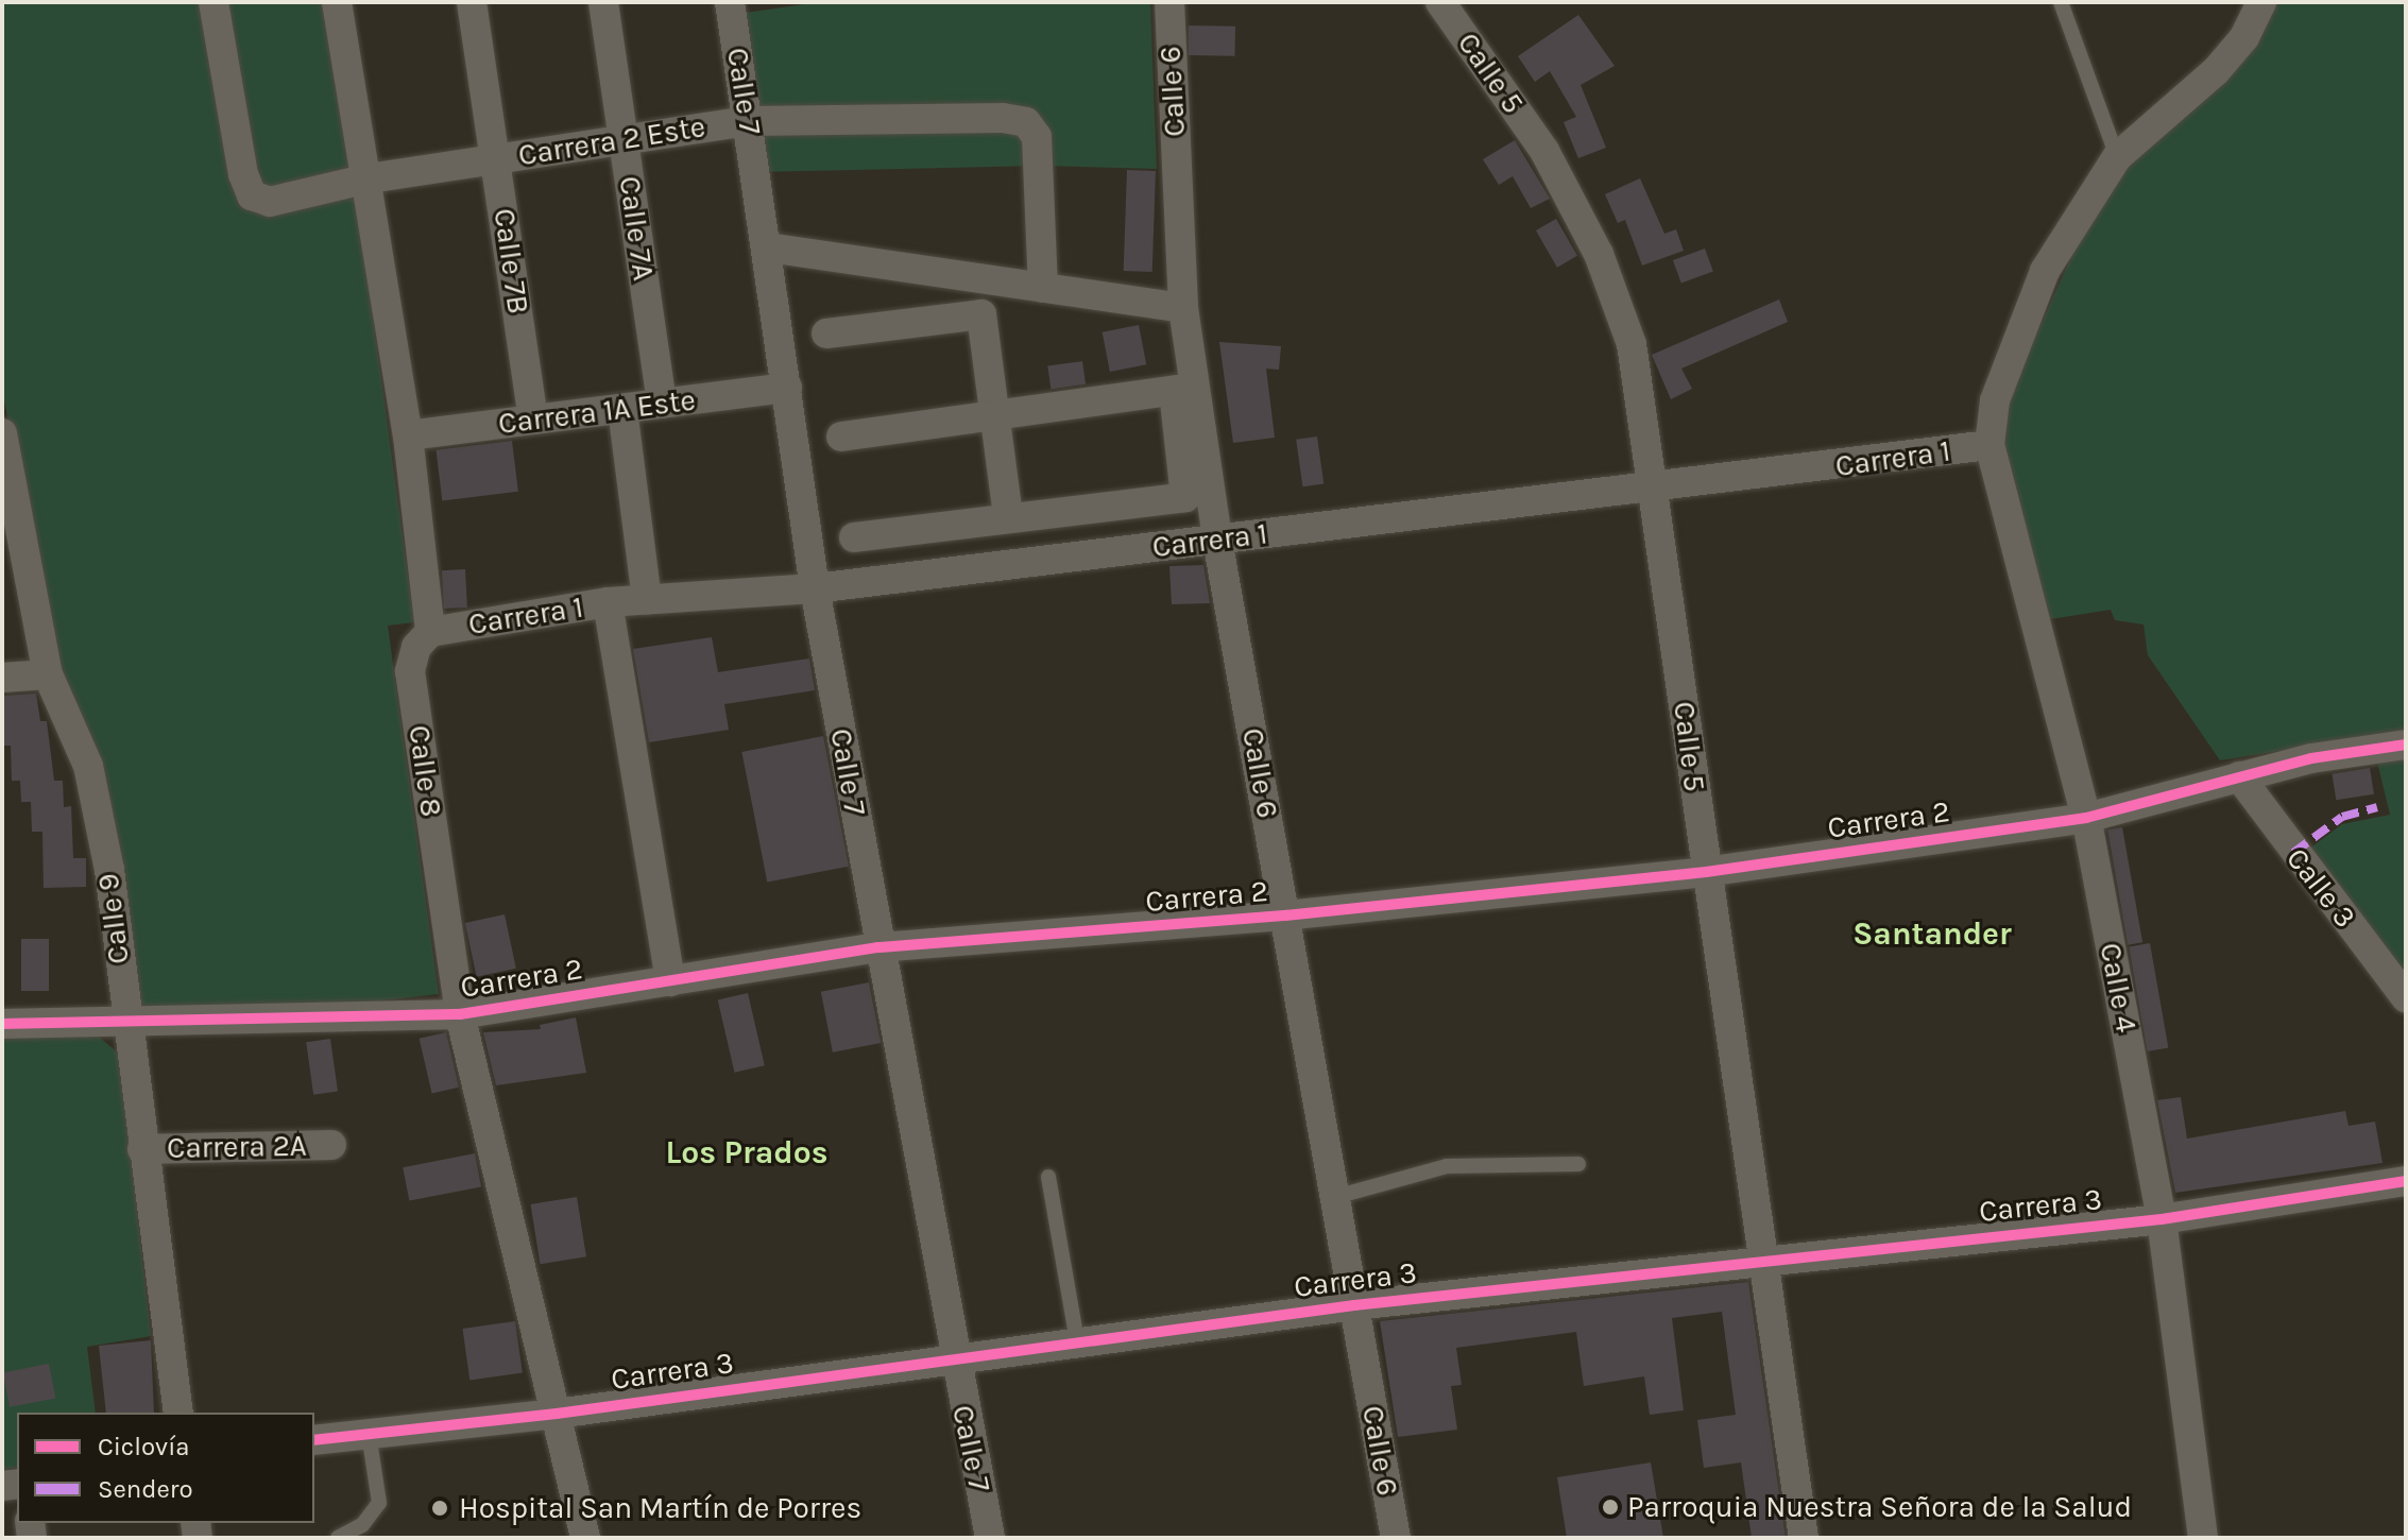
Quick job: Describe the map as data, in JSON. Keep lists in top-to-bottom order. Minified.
{"streets":{"street":["Calle 5","Calle 7","Calle 6","Carrera 2 Este","Calle 7A","Calle 7B","Carrera 1A Este","Carrera 1","Calle 8","Carrera 2","Calle 3","Calle 9","Calle 4","Carrera 2A","Carrera 3"]},"crossings":[["Calle 5","Carrera 1"],["Calle 5","Carrera 2"],["Calle 5","Carrera 3"],["Calle 7","Carrera 2 Este"],["Calle 7","Carrera 1A Este"],["Calle 7","Carrera 1"],["Calle 7","Carrera 2"],["Calle 7","Carrera 3"],["Calle 6","Carrera 1"],["Calle 6","Carrera 2"],["Calle 6","Carrera 3"],["Carrera 2 Este","Calle 7A"],["Carrera 2 Este","Calle 7B"],["Calle 7A","Carrera 1A Este"],["Calle 7B","Carrera 1A Este"],["Carrera 1","Calle 8"],["Carrera 1","Calle 4"],["Calle 8","Carrera 2"],["Calle 8","Carrera 3"],["Carrera 2","Calle 3"],["Carrera 2","Calle 9"],["Carrera 2","Calle 4"],["Calle 9","Carrera 2A"],["Calle 4","Carrera 3"]],"districts":["Santander","Los Prados"],"places":["Parroquia Nuestra Señora de la Salud","Hospital San Martín de Porres"],"legend":["Ciclovía","Sendero"]}
